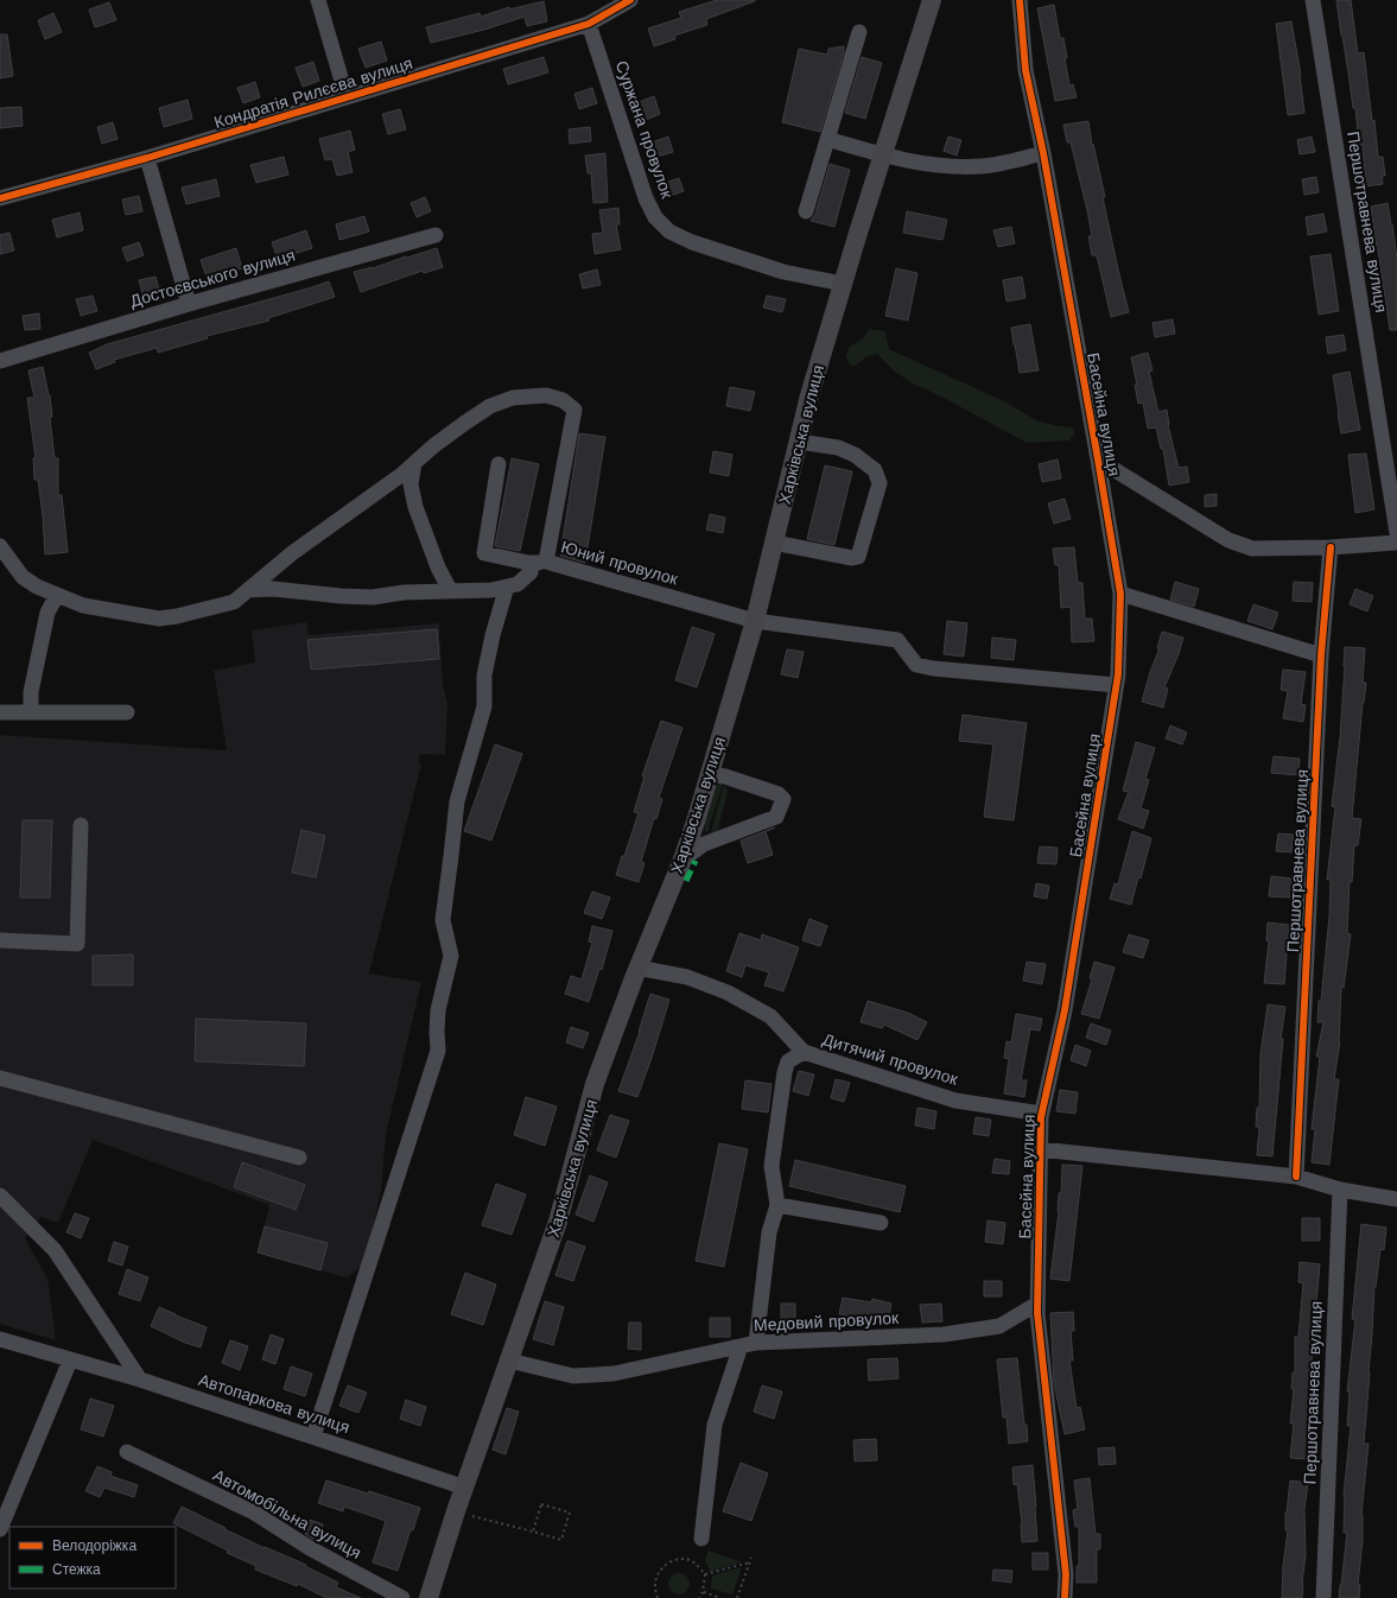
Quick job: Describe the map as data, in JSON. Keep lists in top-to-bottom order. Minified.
{"streets":{"main road":["Харківська вулиця"],"street":["Кондратія Рилєєва вулиця","Суржана провулок","Першотравнева вулиця","Достоєвського вулиця","Басейна вулиця","Юний провулок","Дитячий провулок","Медовий провулок","Автопаркова вулиця","Автомобільна вулиця"]},"crossings":[["Кондратія Рилєєва вулиця","Суржана провулок"],["Суржана провулок","Харківська вулиця"],["Басейна вулиця","Юний провулок"],["Басейна вулиця","Дитячий провулок"],["Басейна вулиця","Медовий провулок"],["Харківська вулиця","Юний провулок"],["Харківська вулиця","Дитячий провулок"],["Харківська вулиця","Медовий провулок"],["Харківська вулиця","Автопаркова вулиця"]],"legend":["Велодоріжка","Стежка"]}
